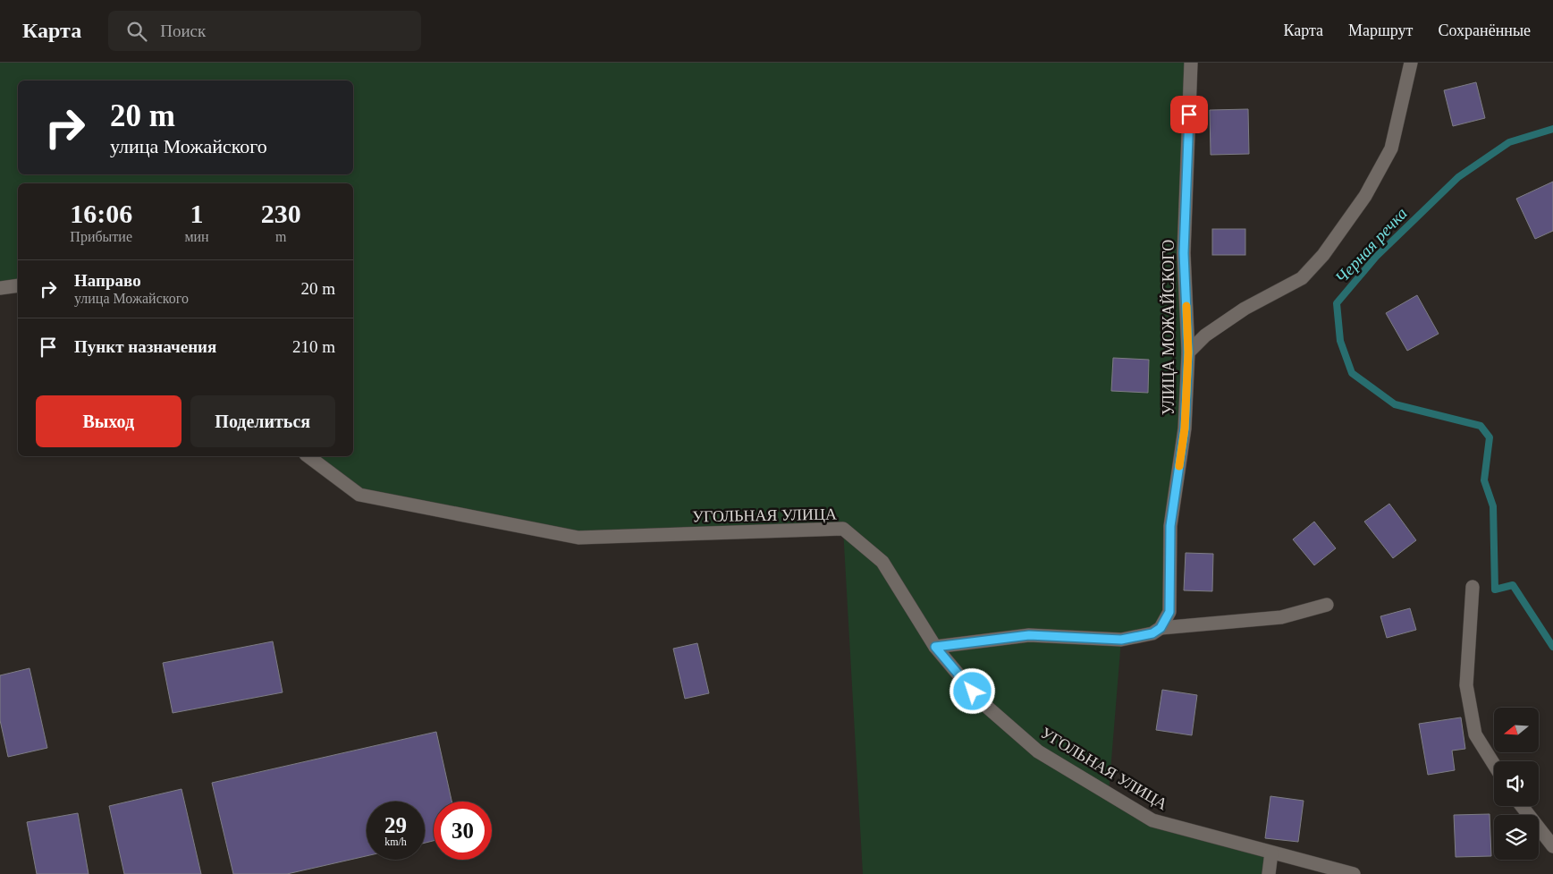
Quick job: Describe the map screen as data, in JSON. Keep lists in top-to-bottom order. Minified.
{"streets":{"street":["УЛИЦА МОЖАЙСКОГО","УГОЛЬНАЯ УЛИЦА"]},"water":["Черная речка"],"north":"left","page":{"header":"Карта","search":"Поиск","nav":["Карта","Маршрут","Сохранённые"],"turn":["20 m","улица Можайского"],"eta":["16:06","Прибытие","1","мин","230","m"],"list":[{"name":"Направо","note":"улица Можайского","value":"20 m"},{"name":"Пункт назначения","value":"210 m"}],"buttons":["Выход","Поделиться"],"speed":"29 km/h","limit":"30"}}
